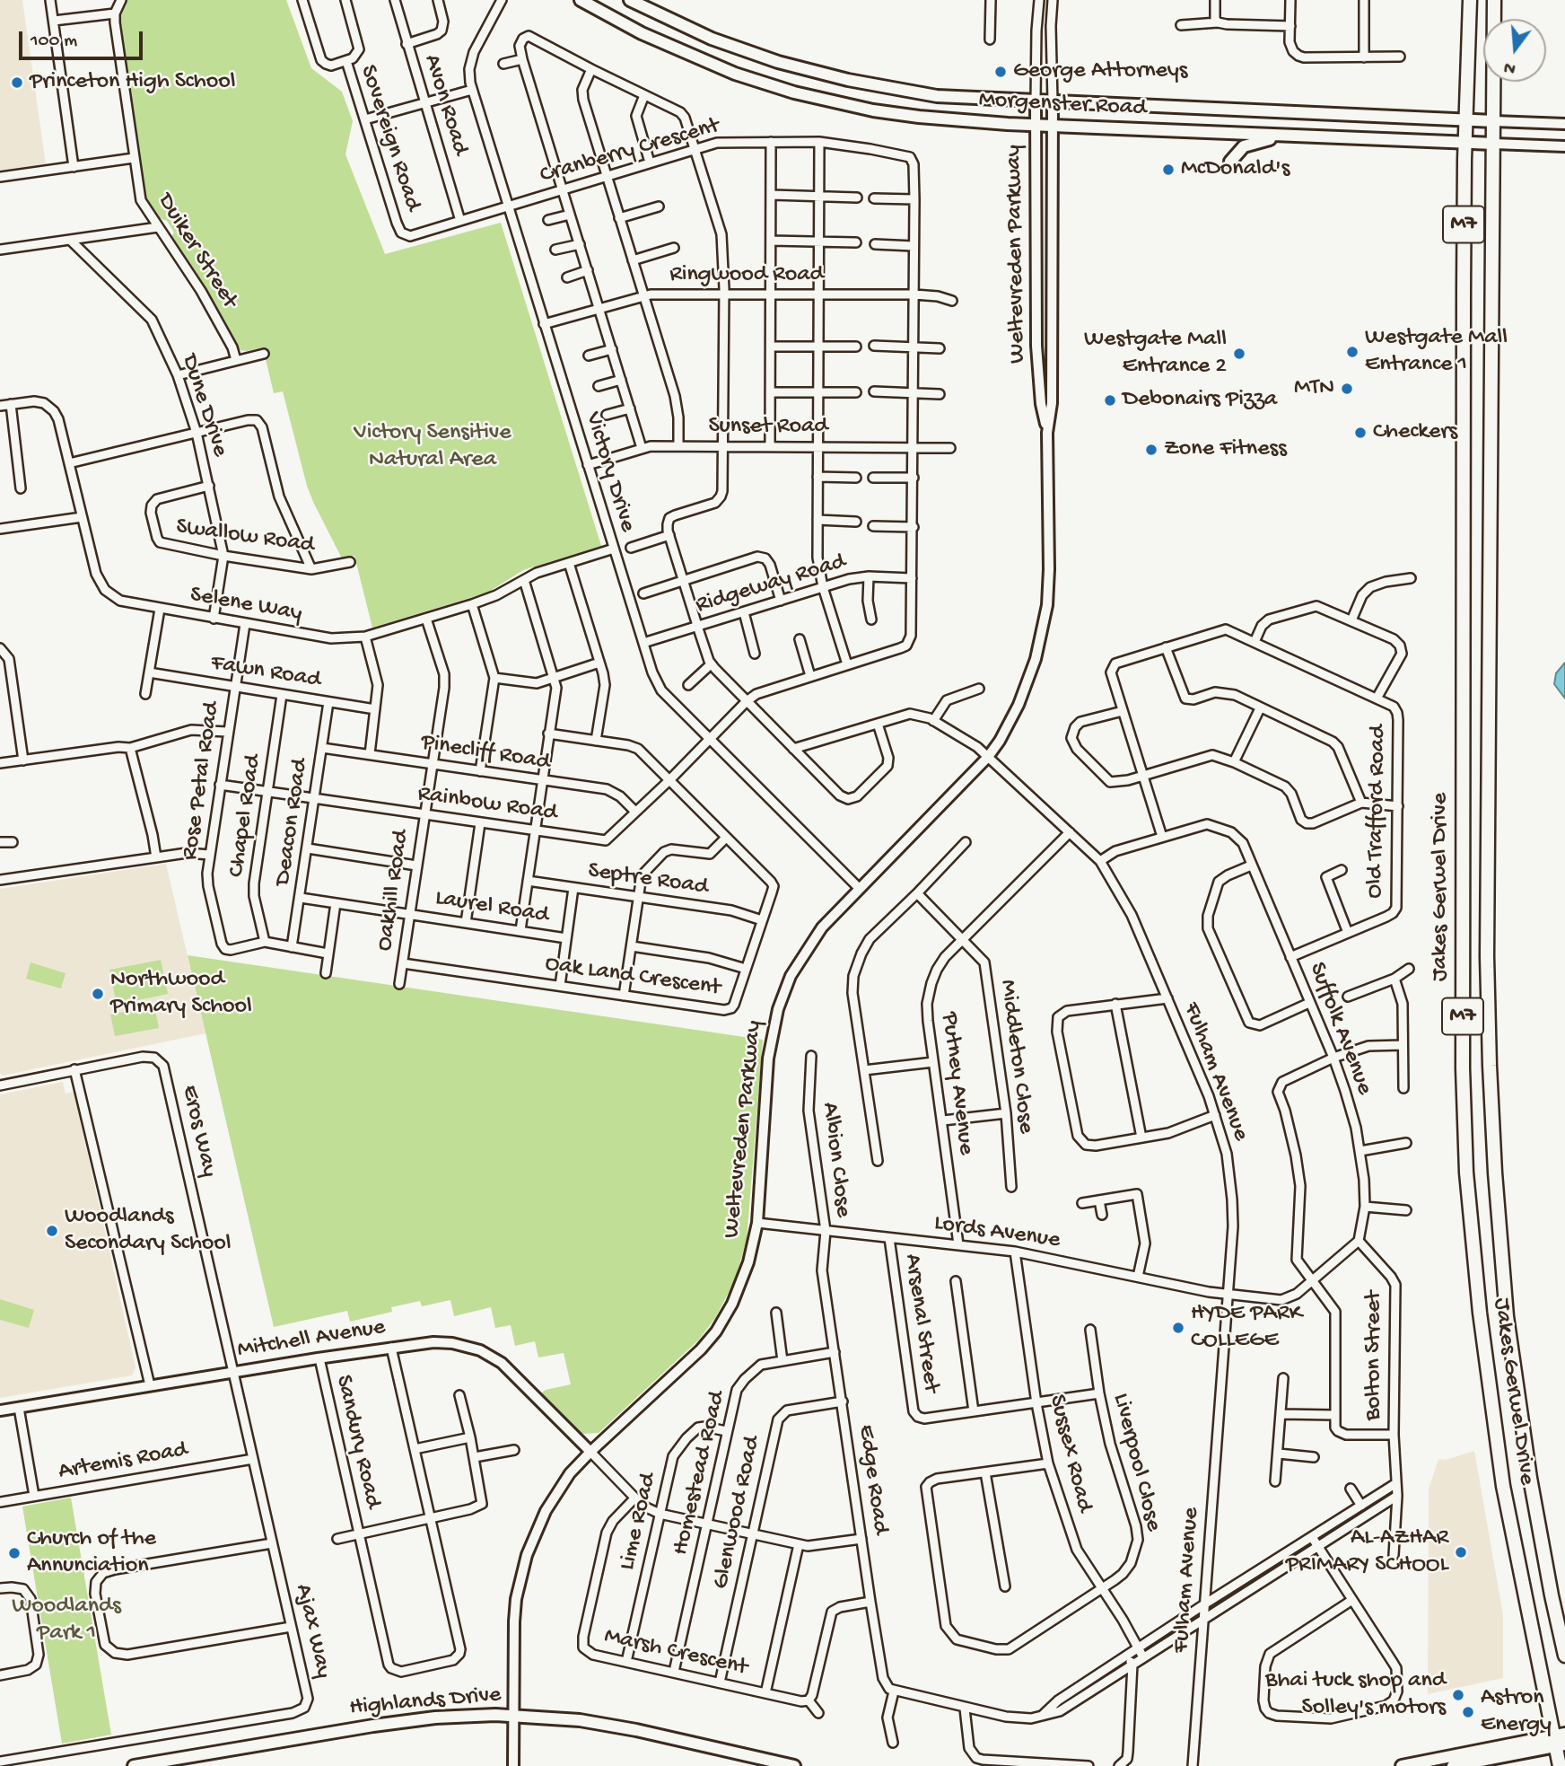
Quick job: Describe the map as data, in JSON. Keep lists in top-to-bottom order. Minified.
{"streets":{"main road":["Morgenster Road","M7","Jakes Gerwel Drive","Highlands Drive"],"street":["Avon Road","Sovereign Road","Cranberry Crescent","Duiker Street","Weltevreden Parkway","Ringwood Road","Dune Drive","Sunset Road","Victory Drive","Swallow Road","Ridgeway Road","Selene Way","Fawn Road","Pinecliff Road","Rose Petal Road","Rainbow Road","Old Trafford Road","Chapel Road","Deacon Road","Septre Road","Oakhill Road","Laurel Road","Oak Land Crescent","Suffolk Avenue","Middleton Close","Fulham Avenue","Putney Avenue","Eros Way","Albion Close","Lords Avenue","Arsenal Street","Mitchell Avenue","Bolton Street","Sandury Road","Sussex Road","Artemis Road","Liverpool Close","Homestead Road","Edge Road","Glenwood Road","Lime Road","Ajax Way","Marsh Crescent"]},"crossings":[["Avon Road","Cranberry Crescent"],["Morgenster Road","Weltevreden Parkway"],["Morgenster Road","Jakes Gerwel Drive"],["Sovereign Road","Cranberry Crescent"],["Cranberry Crescent","Ringwood Road"],["Cranberry Crescent","Sunset Road"],["Cranberry Crescent","Victory Drive"],["Cranberry Crescent","Ridgeway Road"],["Cranberry Crescent","Rainbow Road"],["Weltevreden Parkway","Victory Drive"],["Weltevreden Parkway","Fulham Avenue"],["Weltevreden Parkway","Lords Avenue"],["Weltevreden Parkway","Mitchell Avenue"],["Weltevreden Parkway","Highlands Drive"],["Ringwood Road","Victory Drive"],["Dune Drive","Swallow Road"],["Dune Drive","Selene Way"],["Sunset Road","Victory Drive"],["Victory Drive","Ridgeway Road"],["Victory Drive","Selene Way"],["Victory Drive","Rainbow Road"],["Selene Way","Rose Petal Road"],["Selene Way","Oakhill Road"],["Fawn Road","Rose Petal Road"],["Fawn Road","Chapel Road"],["Fawn Road","Deacon Road"],["Pinecliff Road","Rainbow Road"],["Pinecliff Road","Deacon Road"],["Pinecliff Road","Oakhill Road"],["Rose Petal Road","Rainbow Road"],["Rose Petal Road","Chapel Road"],["Rainbow Road","Chapel Road"],["Rainbow Road","Deacon Road"],["Rainbow Road","Oakhill Road"],["Rainbow Road","Oak Land Crescent"],["Old Trafford Road","Suffolk Avenue"],["Deacon Road","Laurel Road"],["Septre Road","Oak Land Crescent"],["Oakhill Road","Laurel Road"],["Oakhill Road","Oak Land Crescent"],["Suffolk Avenue","Fulham Avenue"],["Suffolk Avenue","Bolton Street"],["Middleton Close","Putney Avenue"],["Fulham Avenue","Putney Avenue"],["Fulham Avenue","Lords Avenue"],["Putney Avenue","Lords Avenue"],["Eros Way","Mitchell Avenue"],["Eros Way","Ajax Way"],["Albion Close","Lords Avenue"],["Albion Close","Edge Road"],["Lords Avenue","Arsenal Street"],["Lords Avenue","Sussex Road"],["Lords Avenue","Edge Road"],["Arsenal Street","Sussex Road"],["Arsenal Street","Liverpool Close"],["Mitchell Avenue","Sandury Road"],["Mitchell Avenue","Ajax Way"],["Sussex Road","Liverpool Close"],["Artemis Road","Ajax Way"],["Homestead Road","Edge Road"],["Homestead Road","Lime Road"],["Homestead Road","Marsh Crescent"],["Edge Road","Glenwood Road"],["Glenwood Road","Marsh Crescent"],["Lime Road","Marsh Crescent"]],"parks":["Victory Sensitive Natural Area","Woodlands Park 1"],"places":["George Attorneys","Princeton High School","McDonald's","Westgate Mall Entrance 1","Westgate Mall Entrance 2","MTN","Debonairs Pizza","Checkers","Zone Fitness","Northwood Primary School","Woodlands Secondary School","HYDE PARK COLLEGE","AL-AZHAR PRIMARY SCHOOL","Church of the Annunciation","Bhai tuck shop and Solley's motors","Astron Energy"],"scale_bar":"100 m","north":"bottom"}
